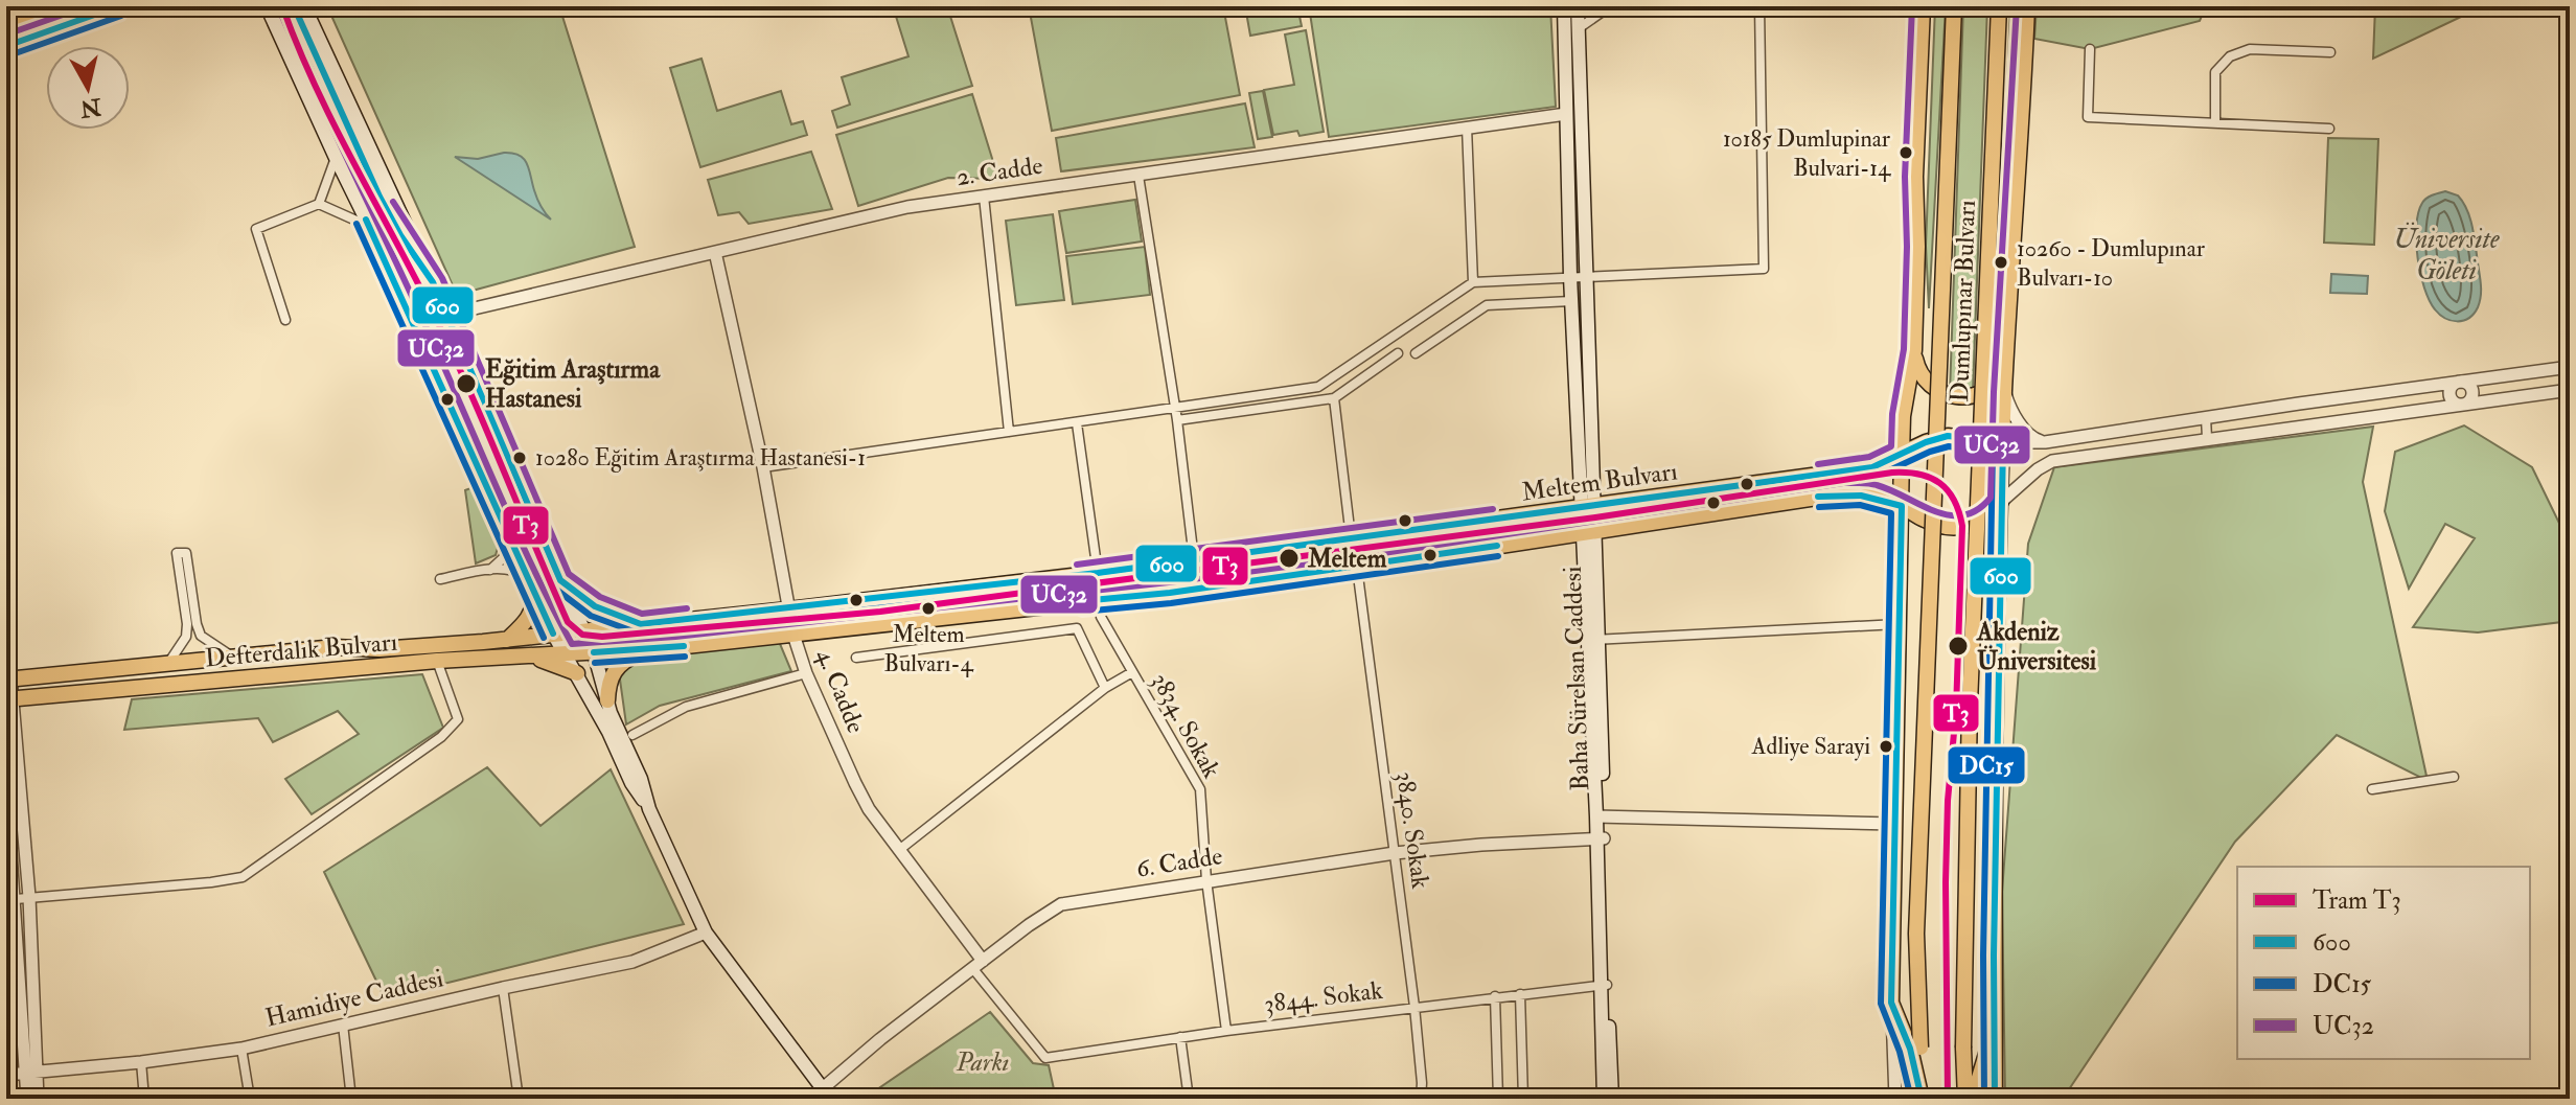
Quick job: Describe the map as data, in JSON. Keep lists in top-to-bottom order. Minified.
{"streets":{"main road":["Dumlupınar Bulvarı","Meltem Bulvarı","Defterdalık Bulvarı","Baha Sürelsan Caddesi"],"street":["2. Cadde","4. Cadde","3834. Sokak","3840. Sokak","6. Cadde","3844. Sokak","Hamidiye Caddesi"]},"crossings":[["2. Cadde","Baha Sürelsan Caddesi"],["2. Cadde","4. Cadde"],["Meltem Bulvarı","Defterdalık Bulvarı"],["Meltem Bulvarı","Baha Sürelsan Caddesi"],["Meltem Bulvarı","4. Cadde"],["Meltem Bulvarı","3834. Sokak"],["Meltem Bulvarı","3840. Sokak"],["Baha Sürelsan Caddesi","6. Cadde"],["Baha Sürelsan Caddesi","3844. Sokak"],["4. Cadde","6. Cadde"],["4. Cadde","3844. Sokak"],["3834. Sokak","6. Cadde"],["3834. Sokak","3844. Sokak"],["3840. Sokak","6. Cadde"],["3840. Sokak","3844. Sokak"],["6. Cadde","3844. Sokak"]],"water":["Üniversite Göleti"],"parks":["Parkı"],"places":["10185 Dumlupinar Bulvari-14","10260 - Dumlupınar Bulvarı-10","Eğitim Araştırma Hastanesi","10280 Eğitim Araştırma Hastanesi-1","Meltem","Meltem Bulvarı-4","Akdeniz Üniversitesi","Adliye Sarayi"],"lines":["tram line T3","transit line 600","transit line UC32","transit line DC15"],"legend":["Tram T3","600","DC15","UC32"],"north":"bottom"}
